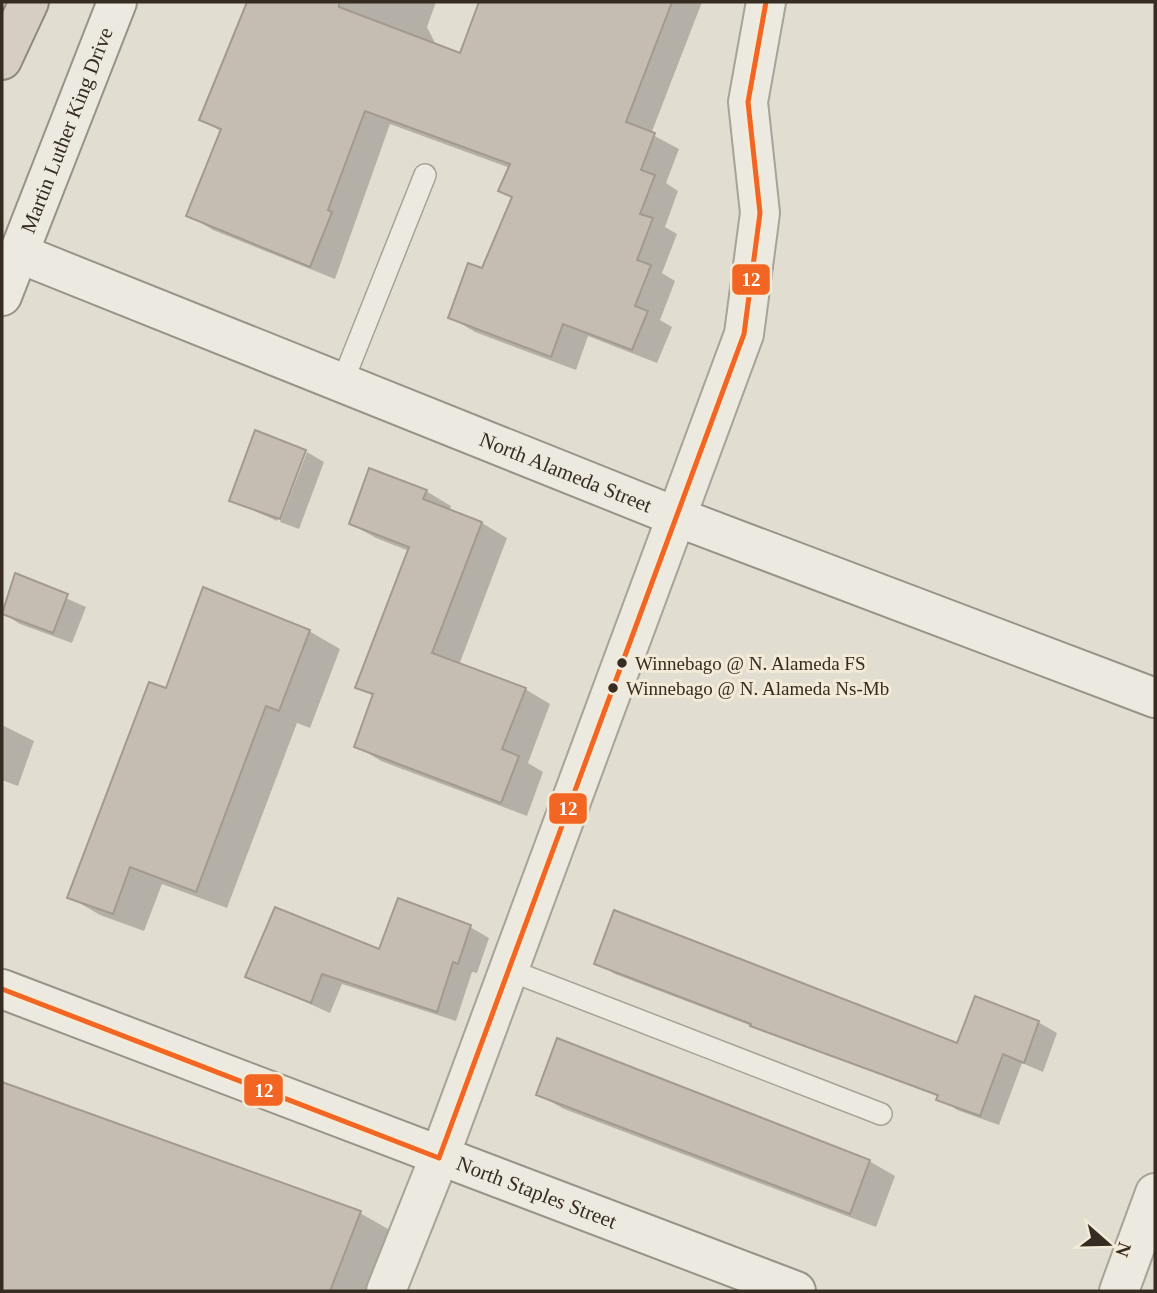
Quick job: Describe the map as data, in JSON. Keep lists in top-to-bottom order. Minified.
{"streets":{"street":["Martin Luther King Drive","North Alameda Street","North Staples Street"]},"crossings":[["Martin Luther King Drive","North Alameda Street"]],"places":["Winnebago @ N. Alameda FS","Winnebago @ N. Alameda Ns-Mb"],"lines":["transit line 12"],"north":"right"}
